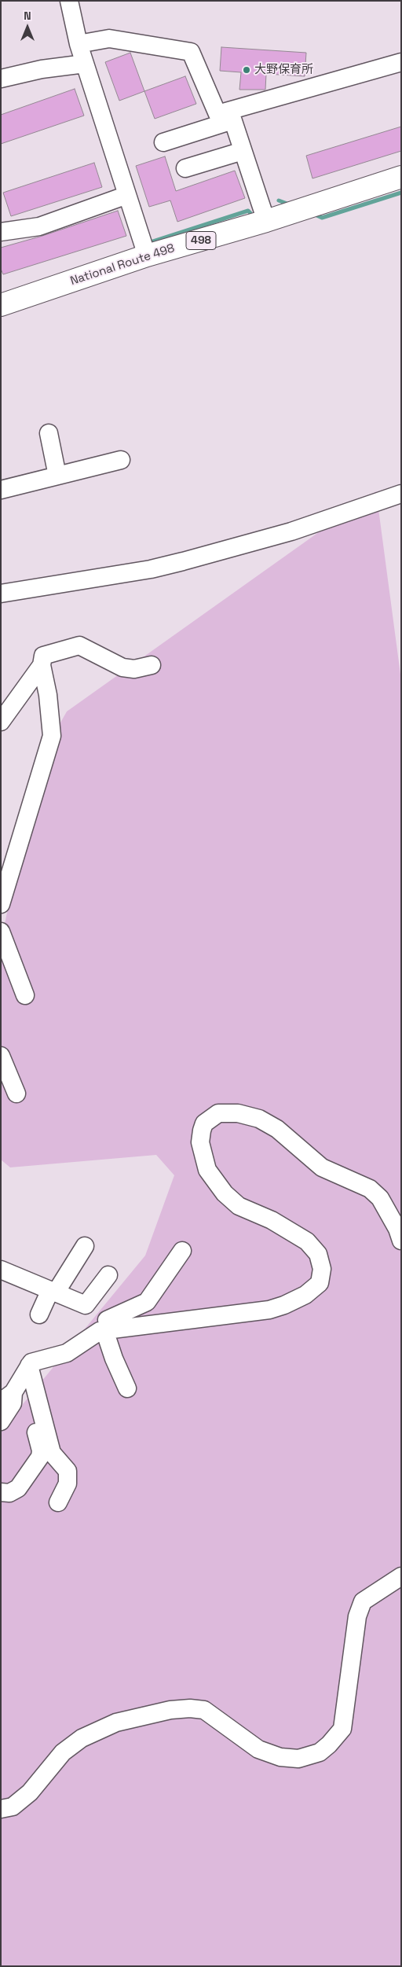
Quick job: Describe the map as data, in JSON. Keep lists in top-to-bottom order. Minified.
{"streets":{"highway":["498","National Route 498"]},"places":["大野保育所"],"north":"top"}
